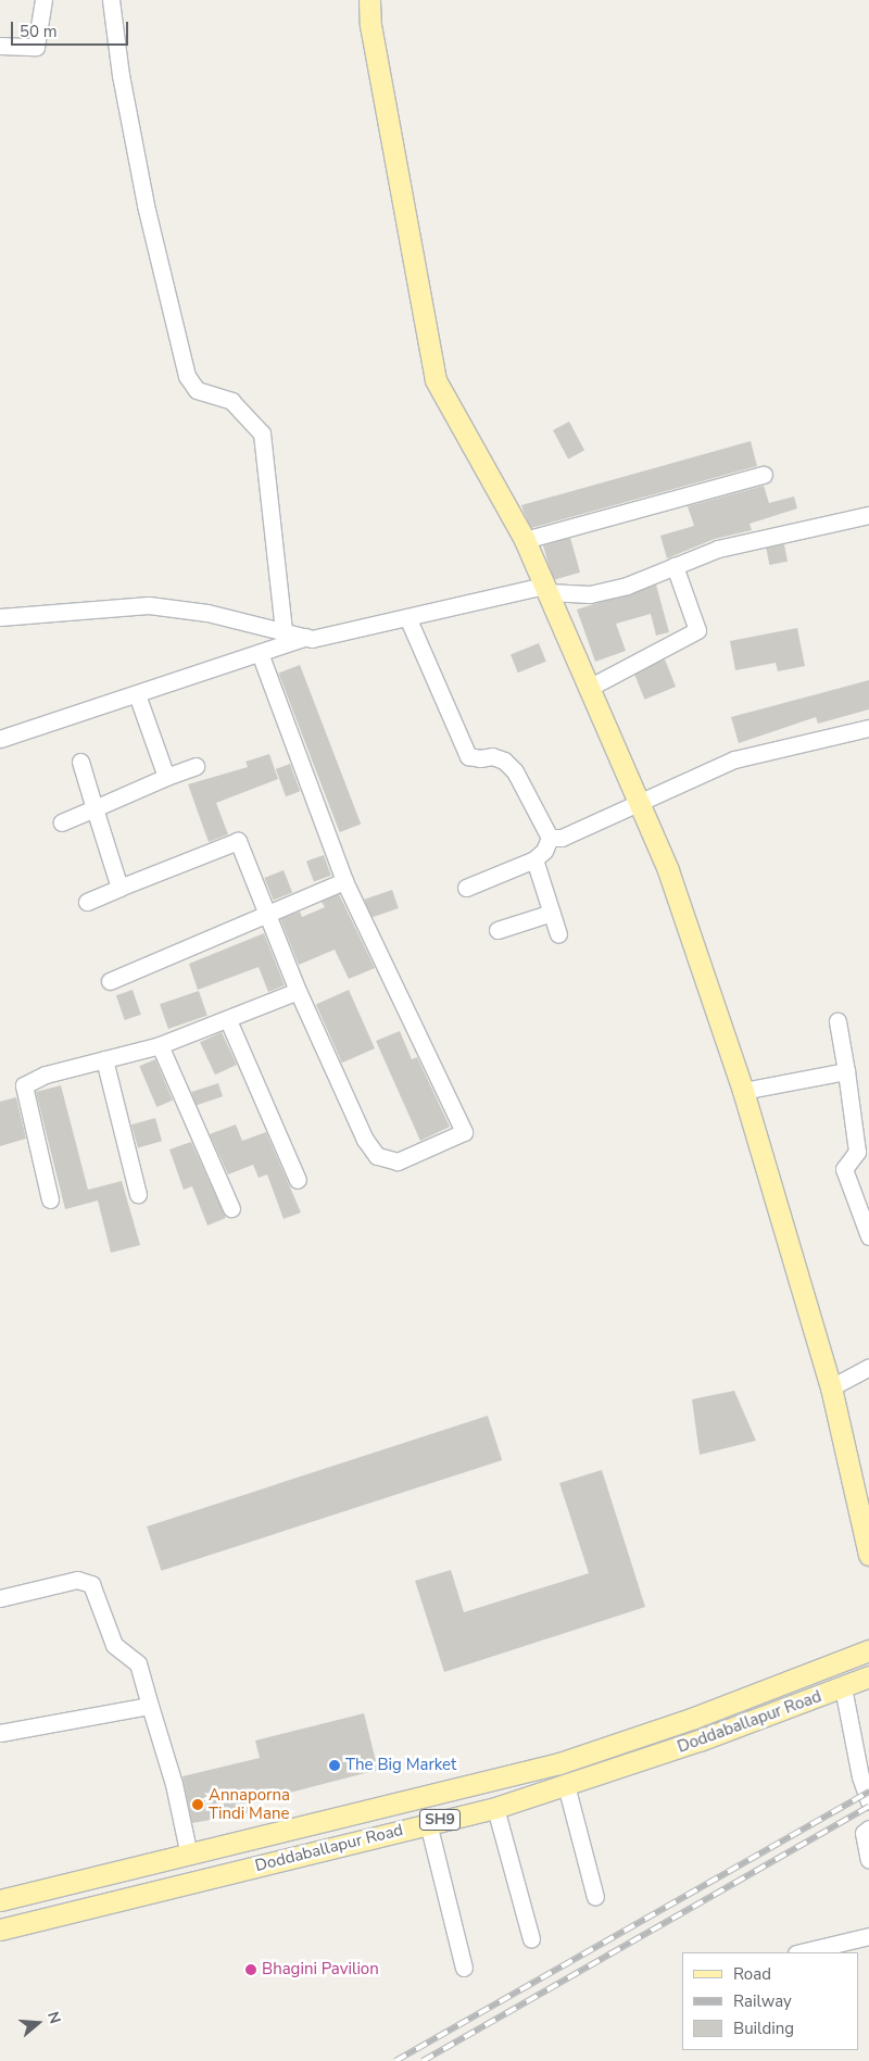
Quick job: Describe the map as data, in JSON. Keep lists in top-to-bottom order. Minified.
{"streets":{"main road":["Doddaballapur Road","SH9"]},"places":["The Big Market","Annaporna Tindi Mane","Bhagini Pavilion"],"legend":["Road","Railway","Building"],"scale_bar":"50 m","north":"right"}
